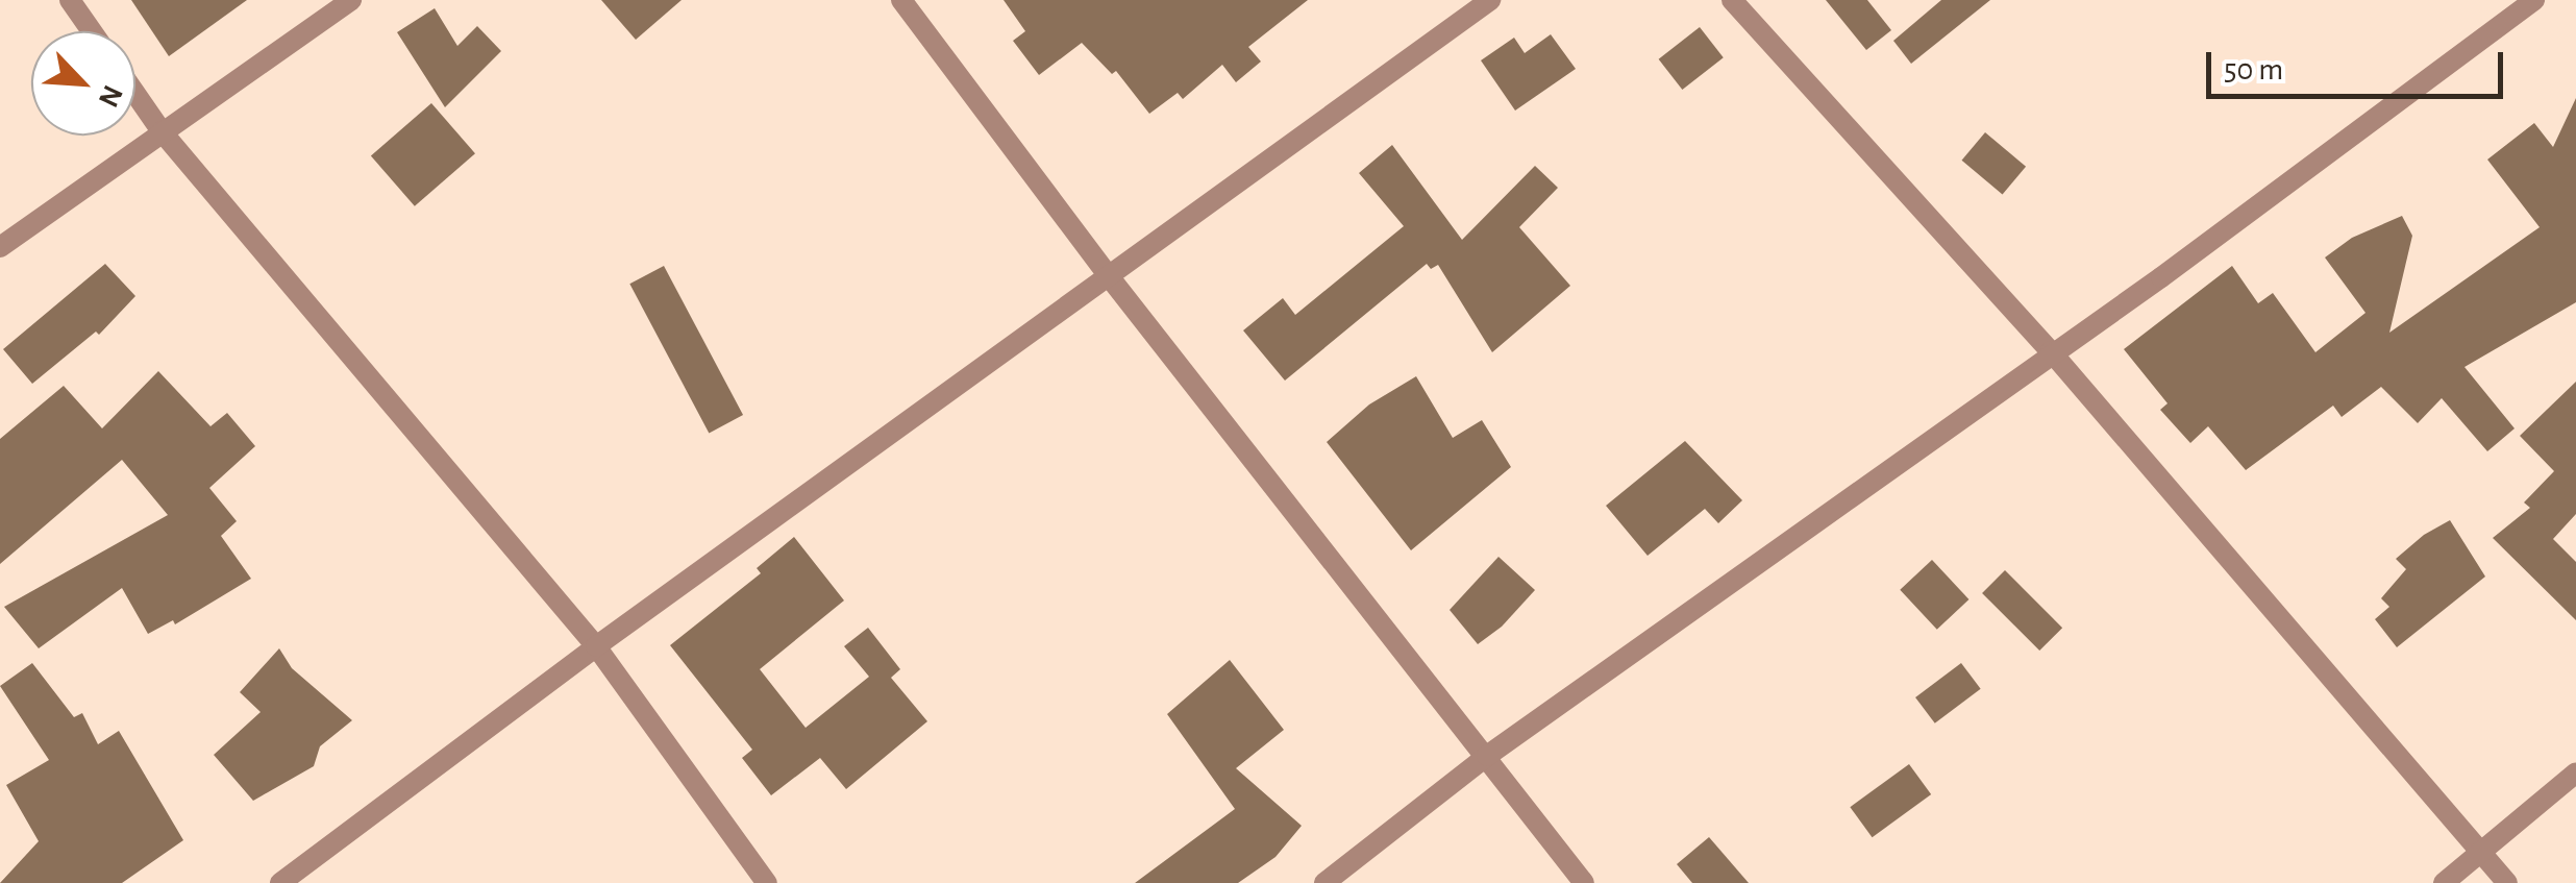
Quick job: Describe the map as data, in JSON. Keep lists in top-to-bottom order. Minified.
{"scale_bar":"50 m","north":"bottom right"}
